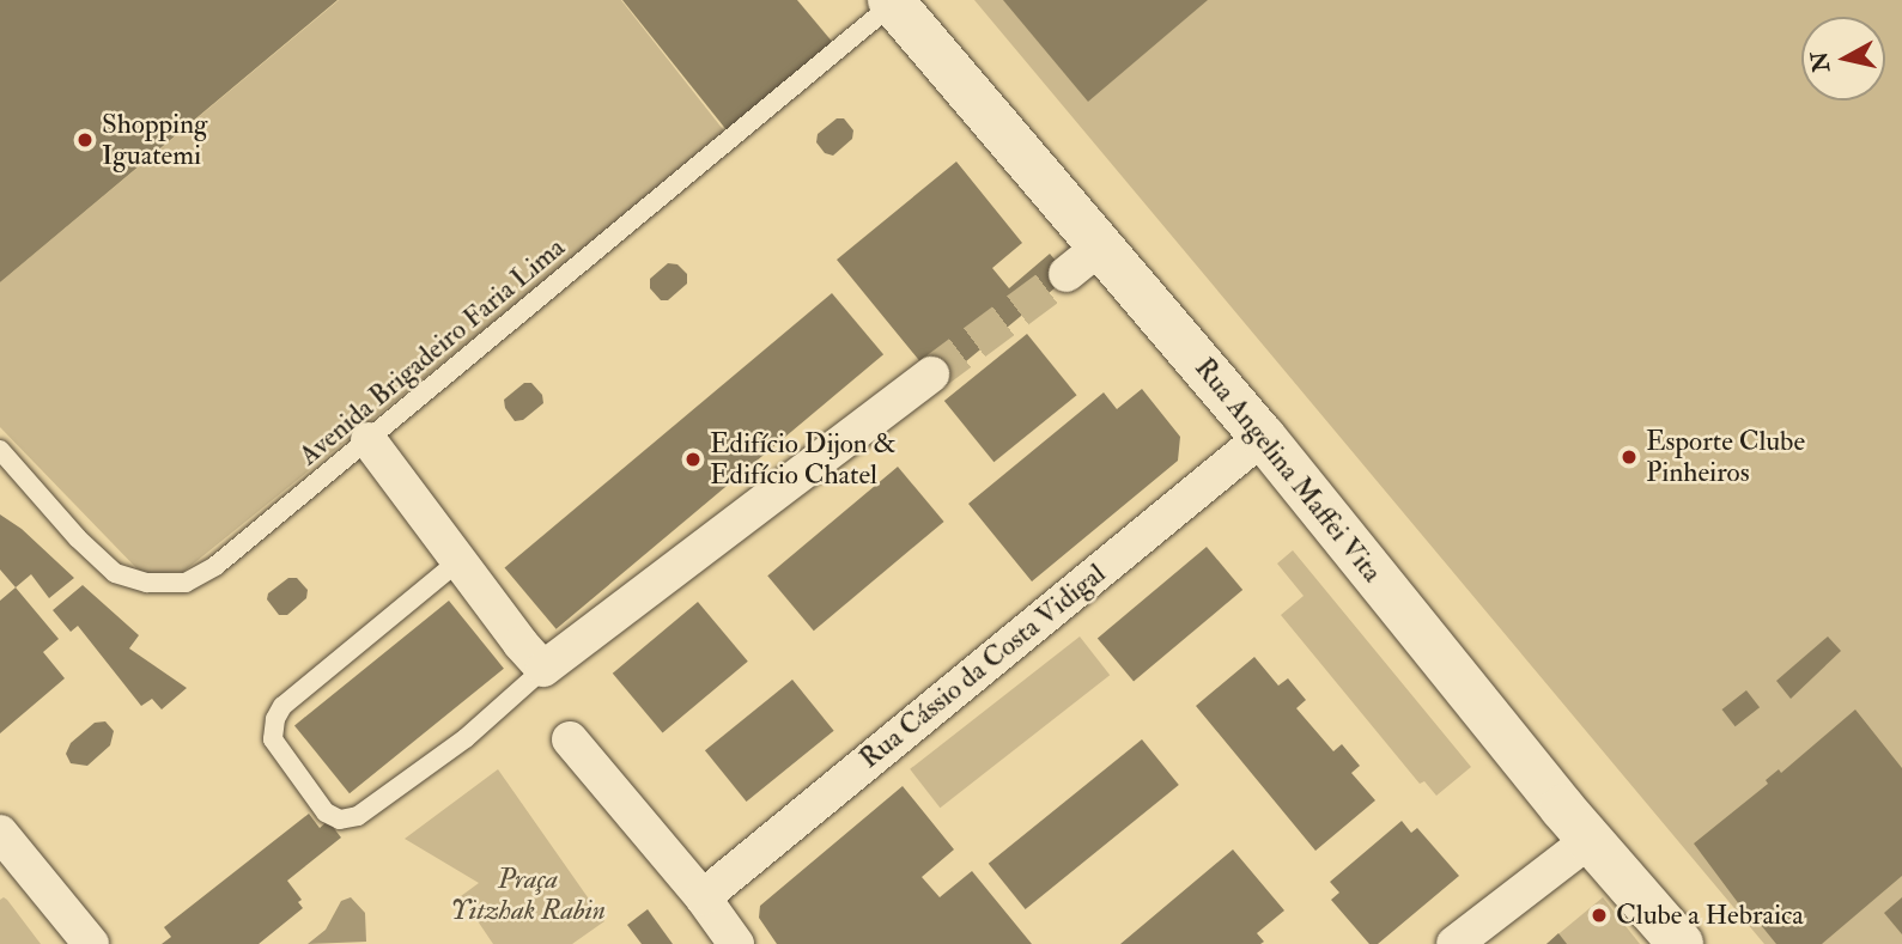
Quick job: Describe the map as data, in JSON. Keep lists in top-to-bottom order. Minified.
{"streets":{"street":["Rua Angelina Maffei Vita","Rua Cássio da Costa Vidigal"],"lane":["Avenida Brigadeiro Faria Lima"]},"crossings":[["Avenida Brigadeiro Faria Lima","Rua Angelina Maffei Vita"],["Rua Angelina Maffei Vita","Rua Cássio da Costa Vidigal"]],"parks":["Praça Yitzhak Rabin"],"places":["Shopping Iguatemi","Esporte Clube Pinheiros","Edifício Dijon & Edifício Chatel","Clube a Hebraica"],"north":"left"}
